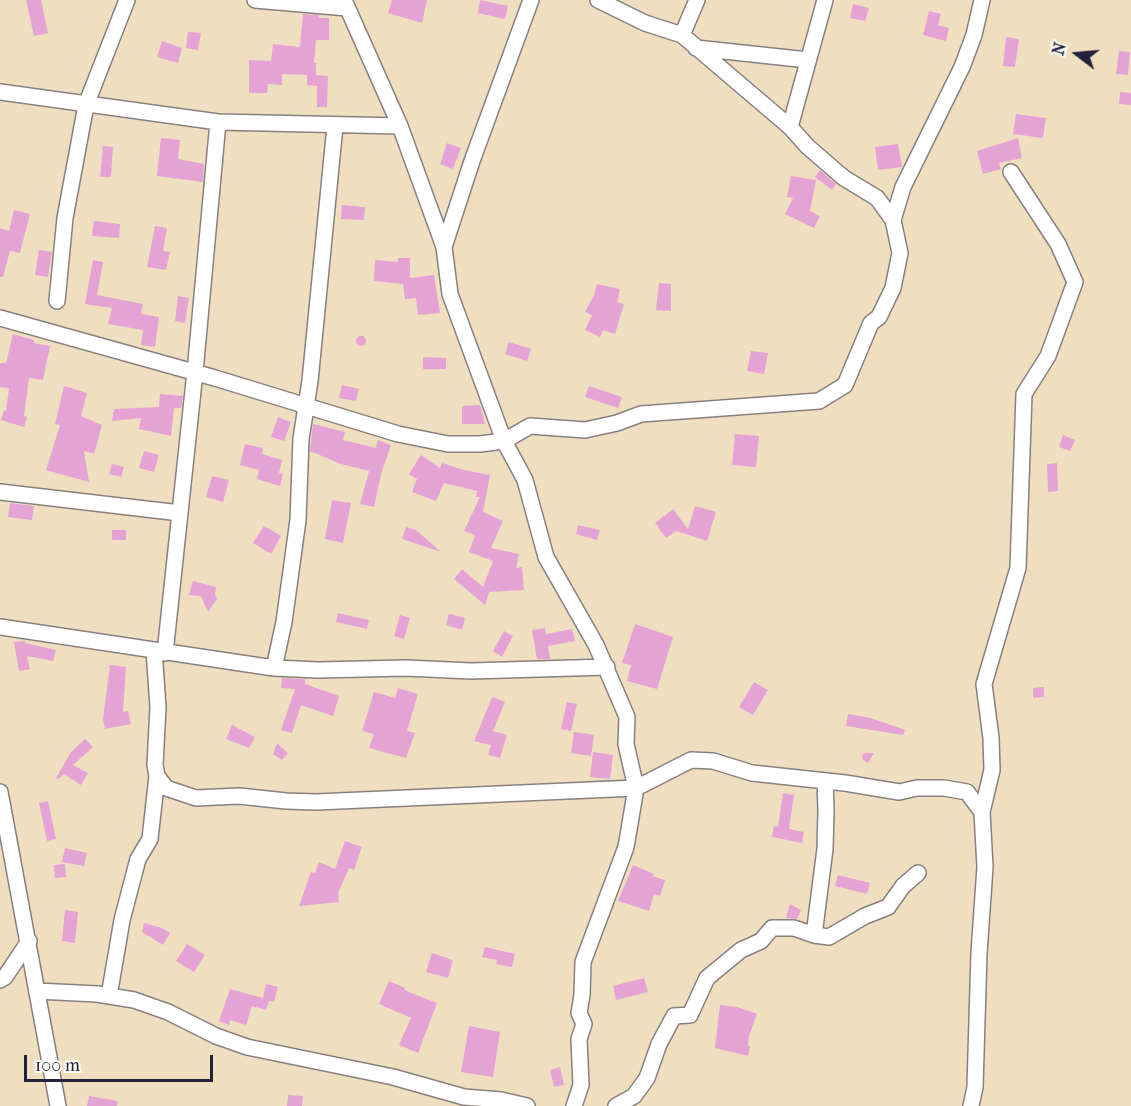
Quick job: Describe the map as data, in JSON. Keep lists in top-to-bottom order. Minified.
{"scale_bar":"100 m","north":"left"}
